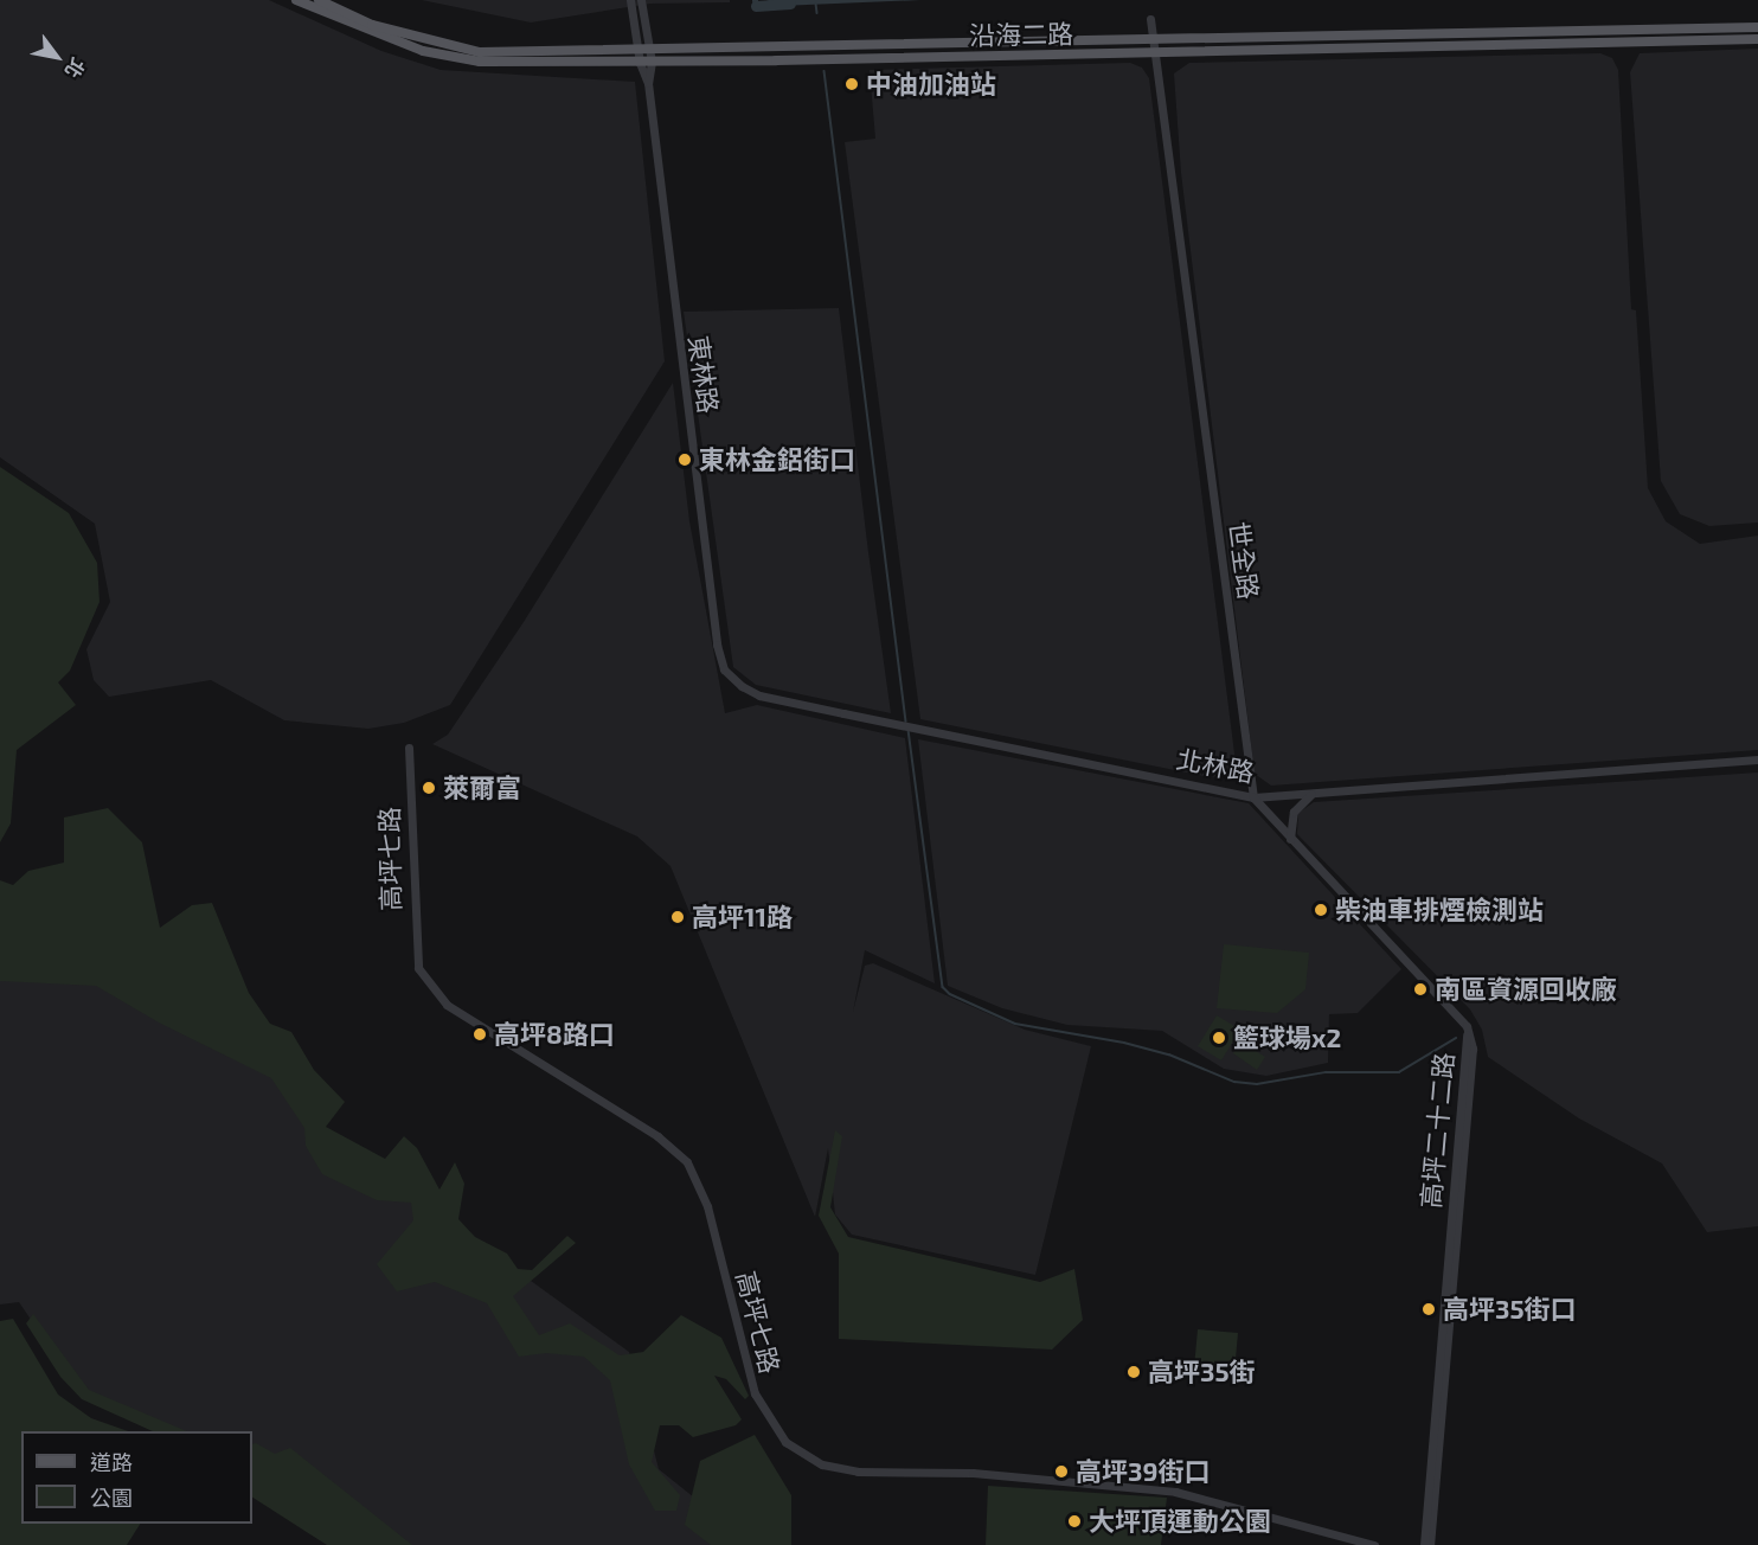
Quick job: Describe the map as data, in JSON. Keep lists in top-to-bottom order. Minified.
{"streets":{"main road":["沿海二路"],"street":["東林路","世全路","北林路","高坪七路","高坪二十二路"]},"crossings":[["沿海二路","世全路"],["東林路","北林路"],["世全路","北林路"]],"places":["中油加油站","東林金鋁街口","萊爾富","柴油車排煙檢測站","高坪11路","南區資源回收廠","高坪8路口","籃球場x2","高坪35街口","高坪35街","高坪39街口","大坪頂運動公園"],"legend":["道路","公園"],"north":"bottom right"}
